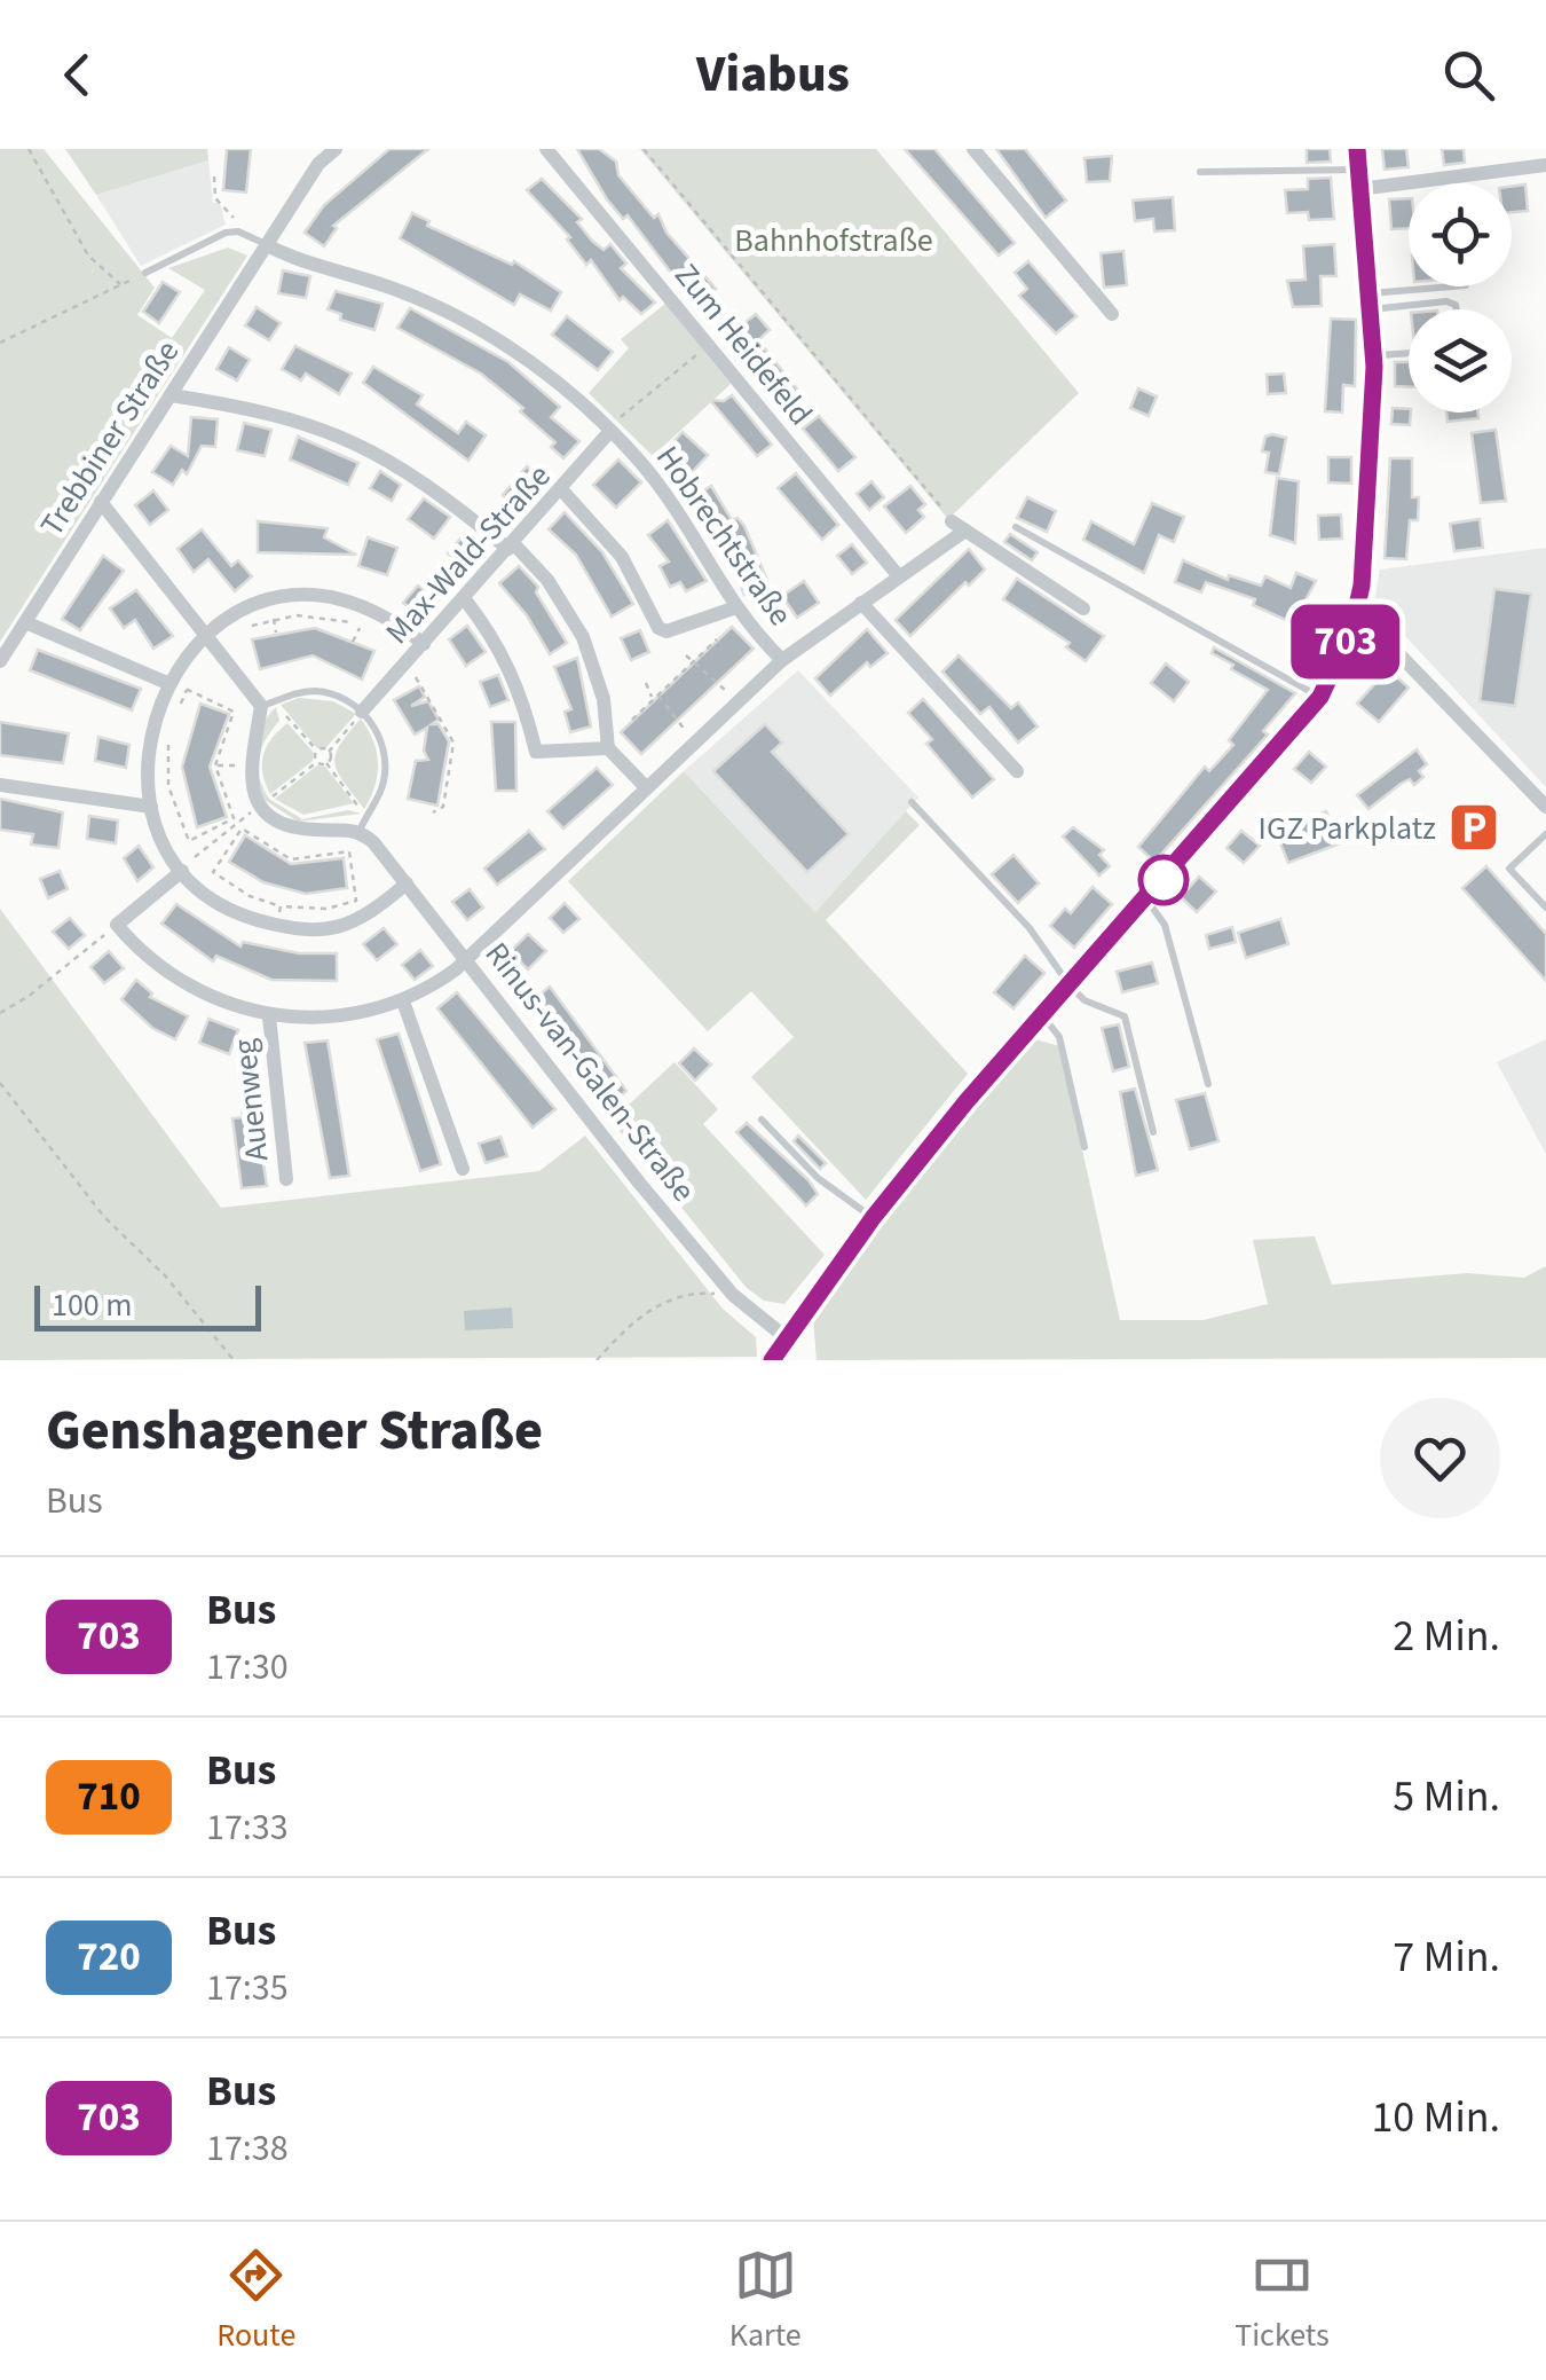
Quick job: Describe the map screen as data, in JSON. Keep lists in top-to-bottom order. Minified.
{"streets":{"street":["Zum Heidefeld","Trebbiner Straße","Hobrechtstraße","Max-Wald-Straße","Rinus-van-Galen-Straße","Auenweg"]},"crossings":[["Trebbiner Straße","Hobrechtstraße"],["Hobrechtstraße","Max-Wald-Straße"]],"parks":["Bahnhofstraße"],"places":{"parking":["IGZ Parkplatz"]},"lines":["bus line 703"],"scale_bar":"100 m","page":{"header":"Viabus","on_map":"703","scale":"100 m","heading":["Genshagener Straße","Bus"],"list":[{"mark":"703","name":"Bus","note":"17:30","value":"2 Min."},{"mark":"710","name":"Bus","note":"17:33","value":"5 Min."},{"mark":"720","name":"Bus","note":"17:35","value":"7 Min."},{"mark":"703","name":"Bus","note":"17:38","value":"10 Min."}],"tabs":["Route","Karte","Tickets"]}}
